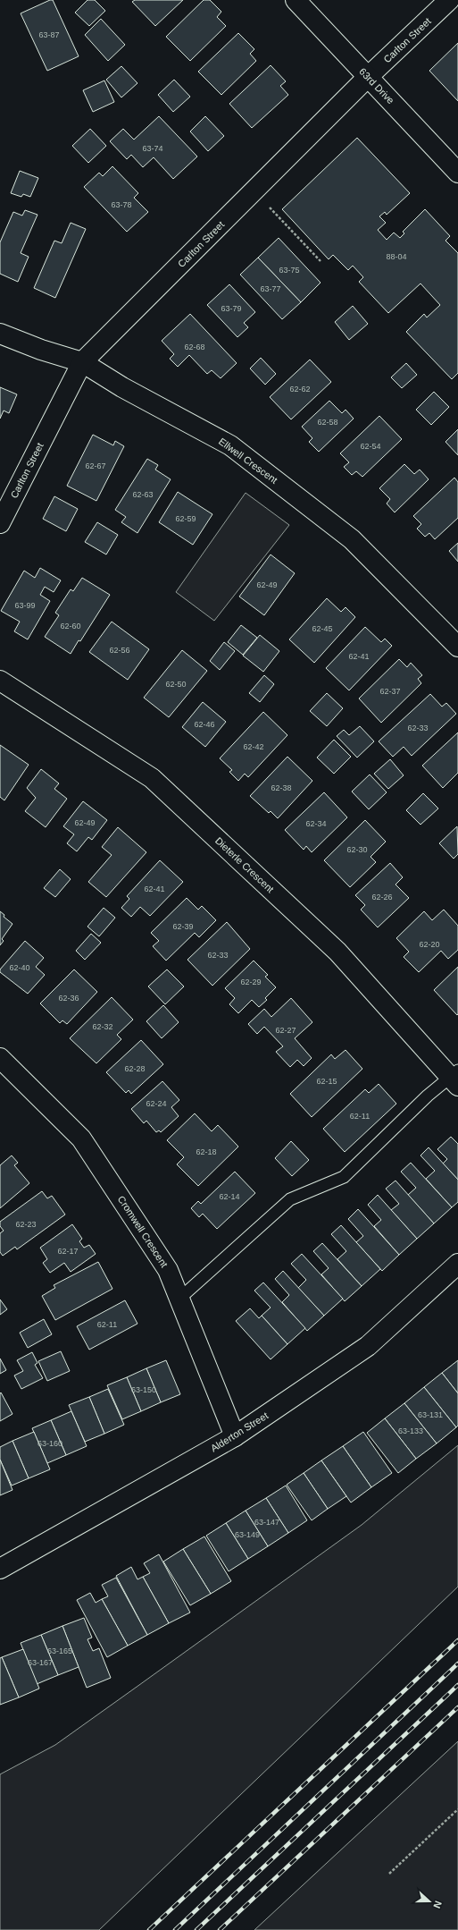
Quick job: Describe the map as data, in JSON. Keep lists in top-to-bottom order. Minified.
{"streets":{"street":["Carlton Street","63rd Drive","Ellwell Crescent","Dieterle Crescent","Cromwell Crescent","Alderton Street"]},"crossings":[["Carlton Street","63rd Drive"],["Carlton Street","Ellwell Crescent"],["Cromwell Crescent","Alderton Street"]],"house_numbers":["63-87","63-74","63-78","88-04","63-75","63-77","63-79","62-68","62-62","62-58","62-54","62-67","62-63","62-59","62-49","63-99","62-60","62-45","62-56","62-41","62-50","62-37","62-46","62-33","62-42","62-38","62-49","62-34","62-30","62-41","62-26","62-39","62-20","62-33","62-40","62-29","62-36","62-32","62-27","62-28","62-15","62-24","62-11","62-18","62-14","62-23","62-17","62-11","63-150","63-131","63-133","63-160","63-147","63-149","63-165","63-167"],"north":"right"}
